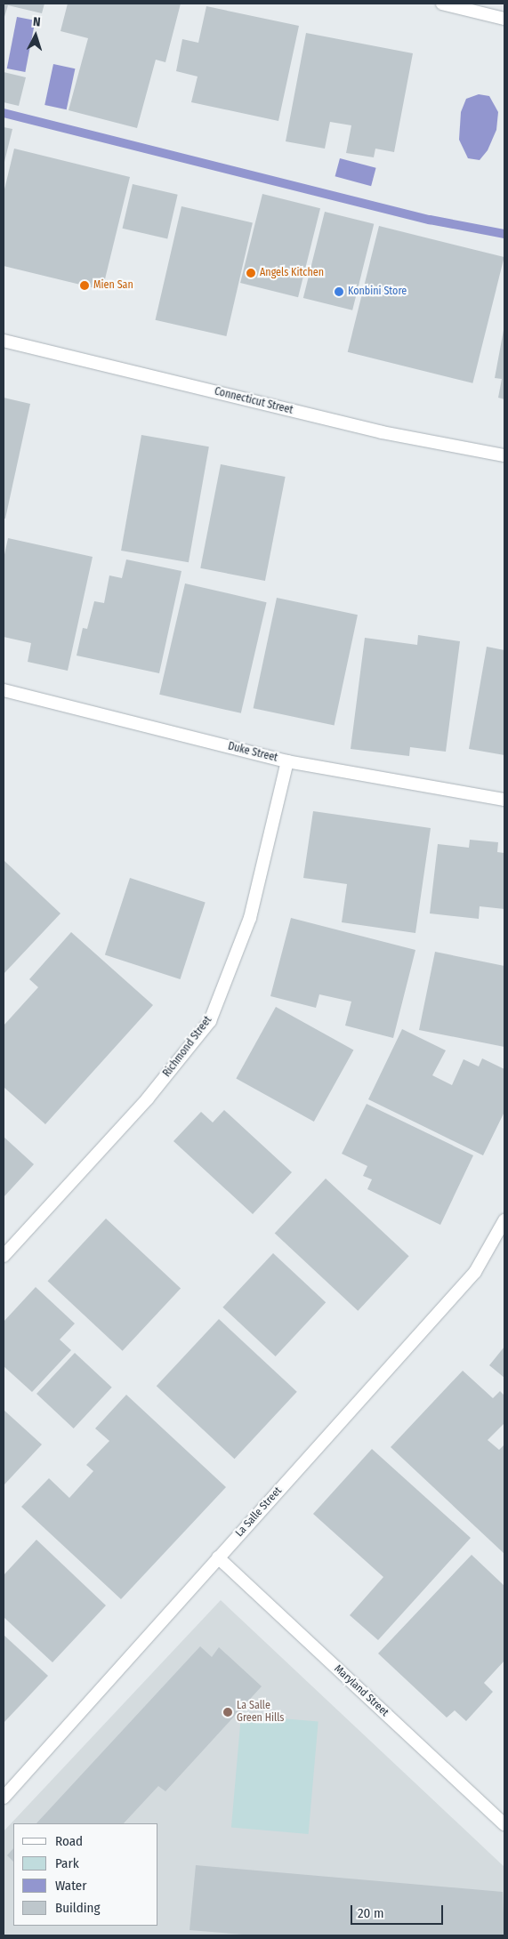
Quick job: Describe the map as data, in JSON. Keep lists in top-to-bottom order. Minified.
{"streets":{"street":["Connecticut Street","Duke Street","Richmond Street","La Salle Street","Maryland Street"]},"crossings":[["Duke Street","Richmond Street"],["La Salle Street","Maryland Street"]],"places":["Angels Kitchen","Mien San","Konbini Store","La Salle Green Hills"],"legend":["Road","Park","Water","Building"],"scale_bar":"20 m","north":"top"}
